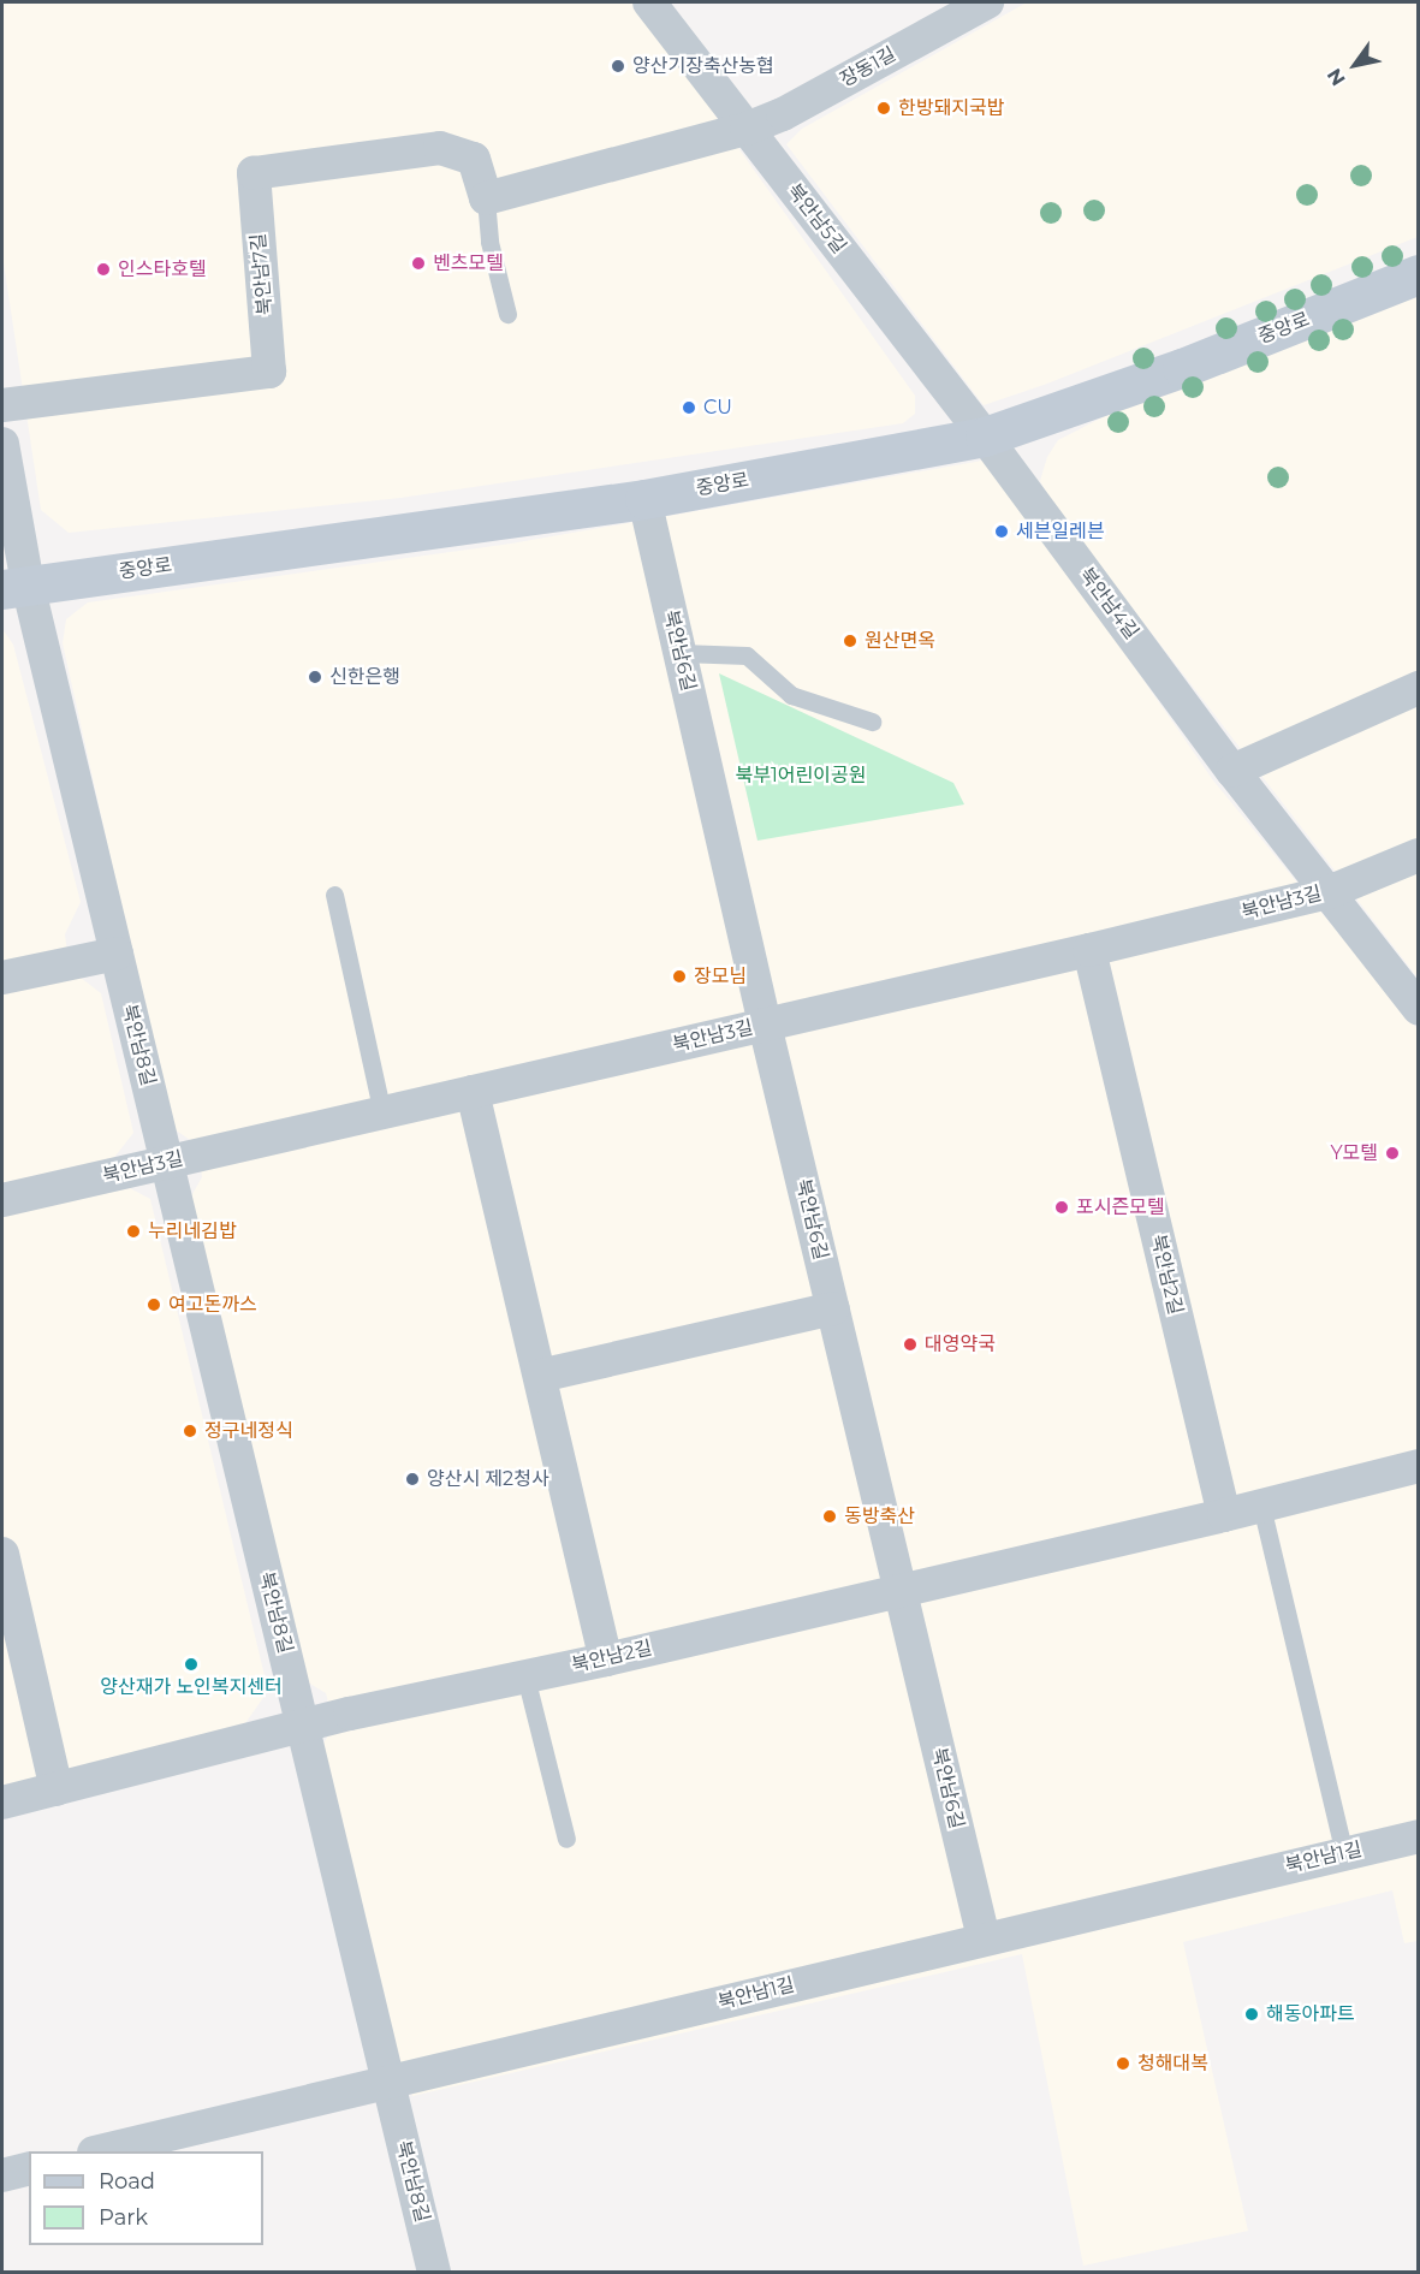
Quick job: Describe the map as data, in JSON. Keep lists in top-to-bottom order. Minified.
{"streets":{"main road":["중앙로"],"street":["장동1길","북안남5길","북안남7길","북안남4길","북안남6길","북안남3길","북안남8길","북안남2길","북안남1길"]},"crossings":[["장동1길","북안남5길"],["장동1길","북안남7길"],["북안남5길","중앙로"],["북안남5길","북안남4길"],["중앙로","북안남4길"],["중앙로","북안남6길"],["중앙로","북안남8길"],["북안남4길","북안남3길"],["북안남6길","북안남3길"],["북안남6길","북안남2길"],["북안남6길","북안남1길"],["북안남3길","북안남8길"],["북안남3길","북안남2길"],["북안남8길","북안남2길"],["북안남8길","북안남1길"]],"parks":["북부1어린이공원"],"places":["양산기장축산농협","한방돼지국밥","벤츠모텔","인스타호텔","CU","세븐일레븐","원산면옥","신한은행","장모님","Y모텔","포시즌모텔","누리네김밥","여고돈까스","대영약국","정구네정식","양산시 제2청사","동방축산","양산재가 노인복지센터","해동아파트","청해대복"],"legend":["Road","Park"],"north":"bottom left"}
